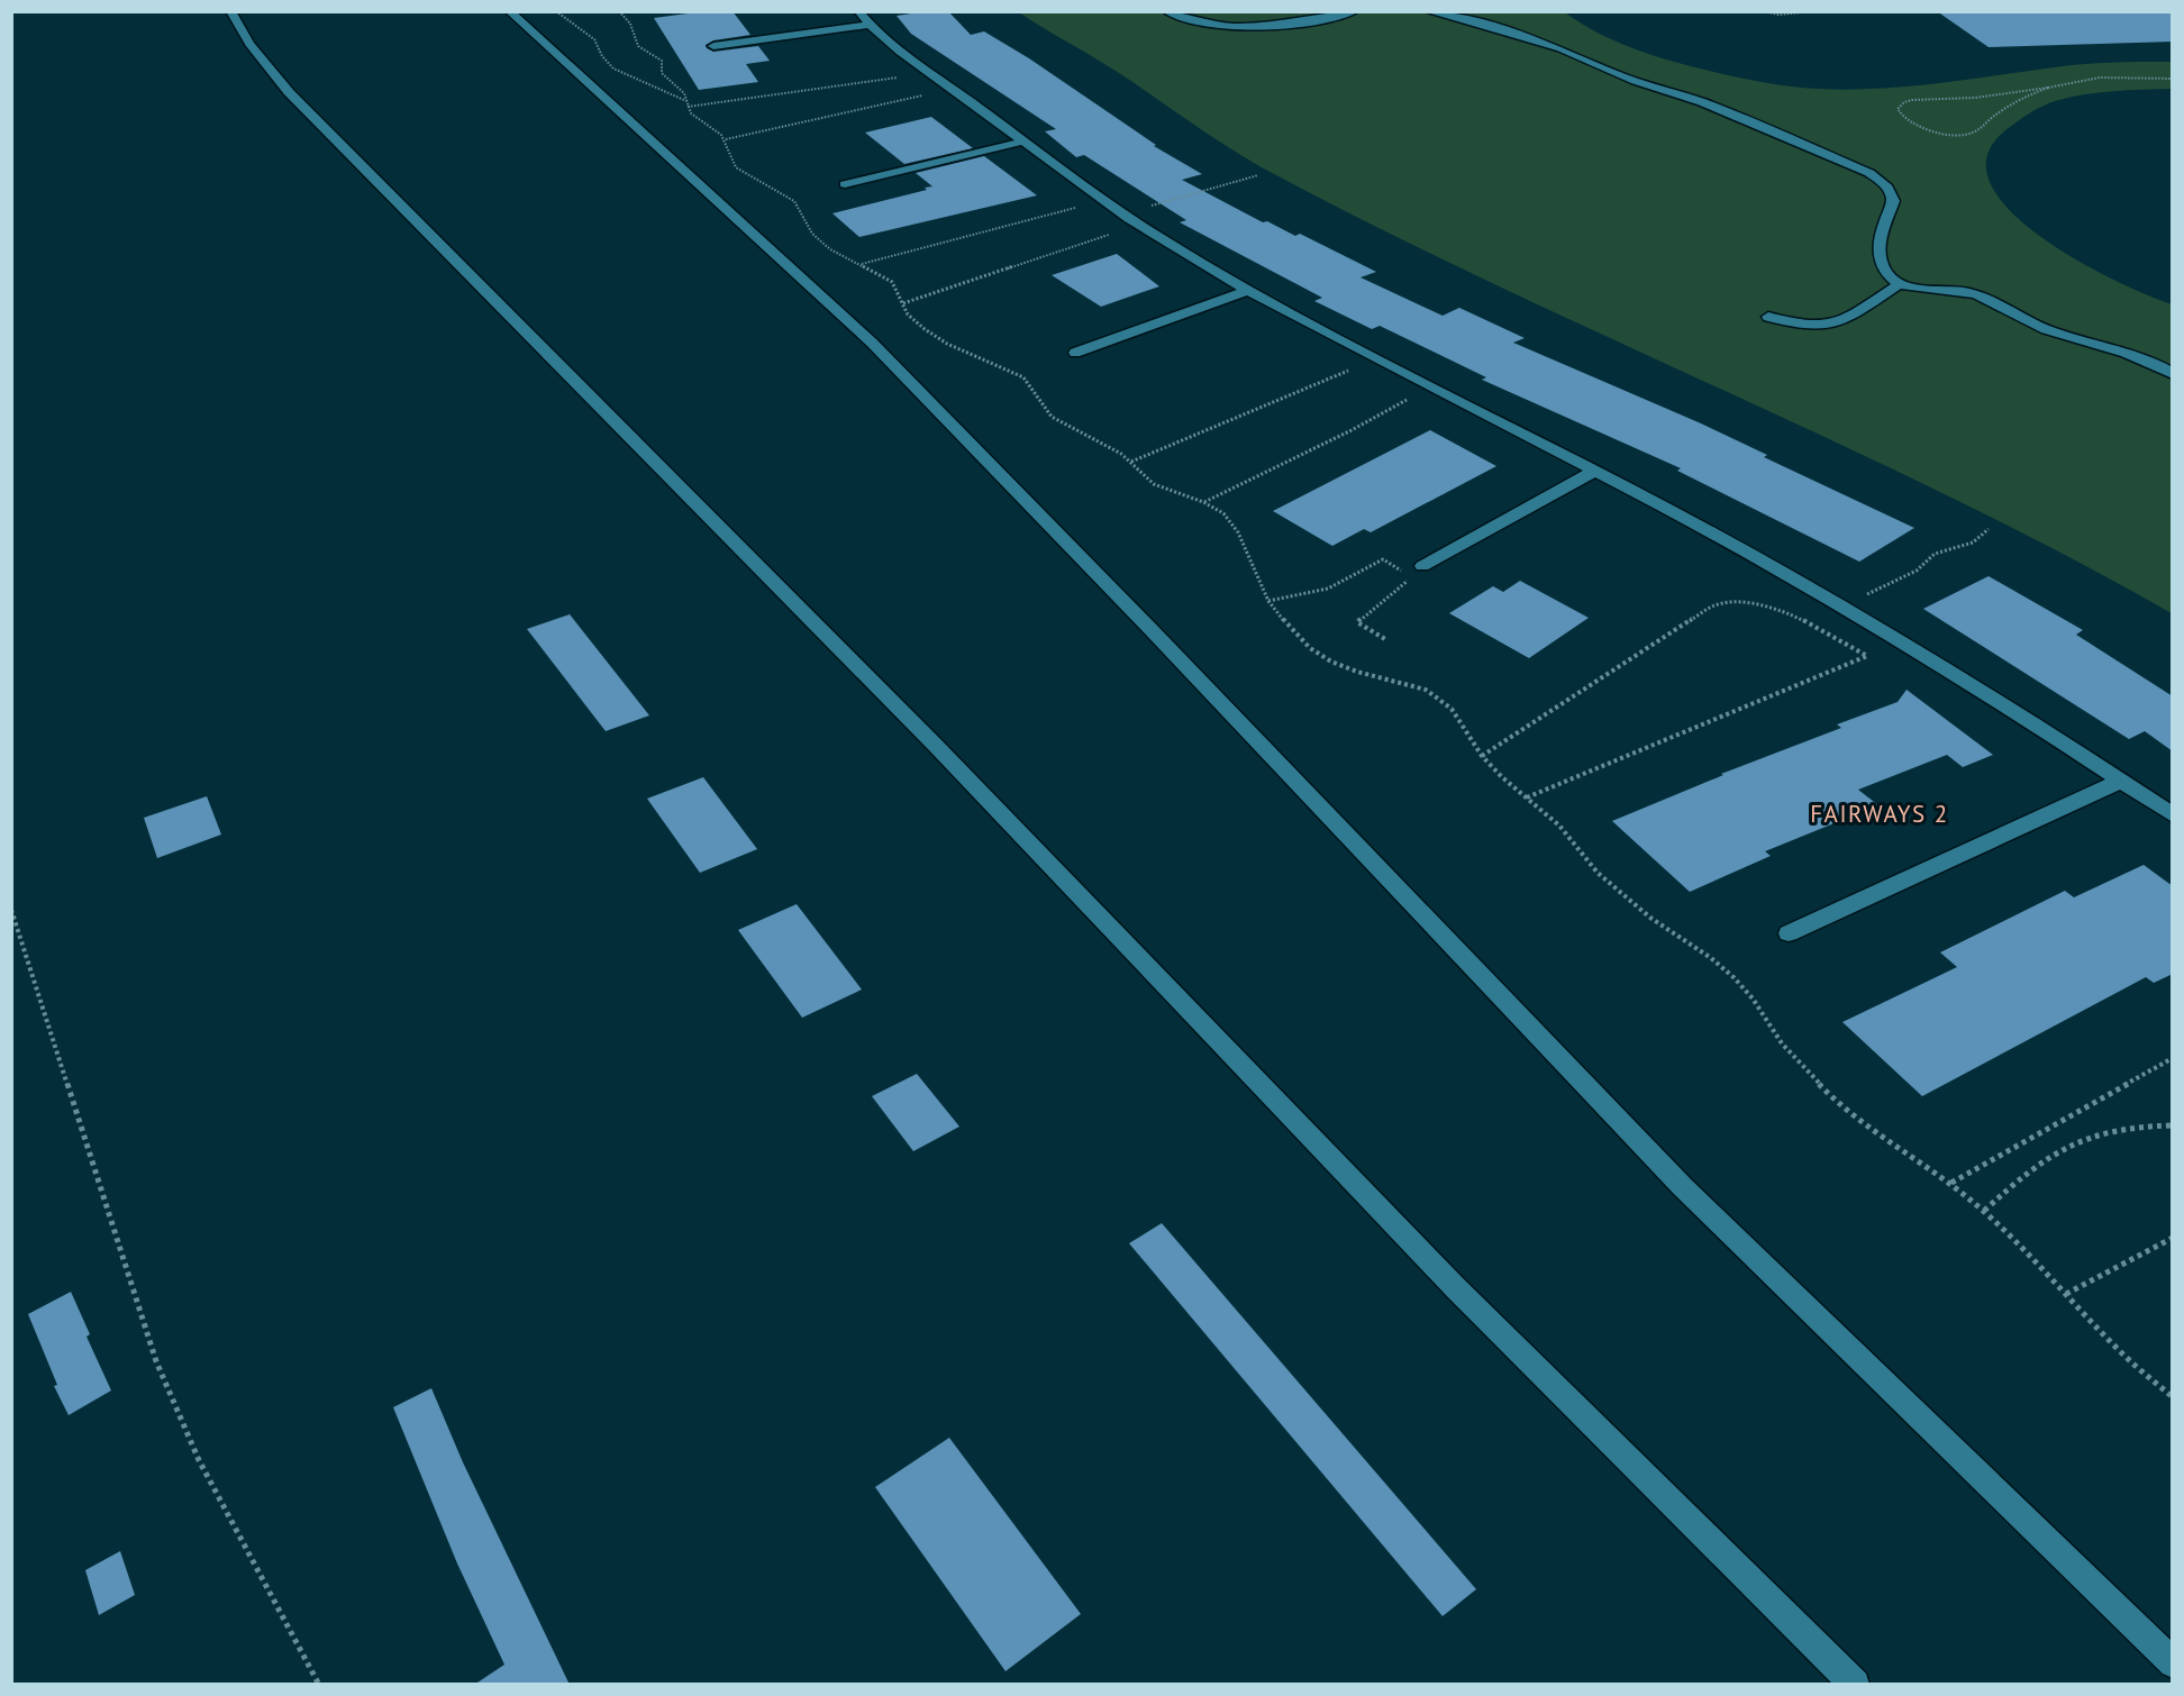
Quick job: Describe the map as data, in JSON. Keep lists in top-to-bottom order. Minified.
{"districts":["FAIRWAYS 2"]}
